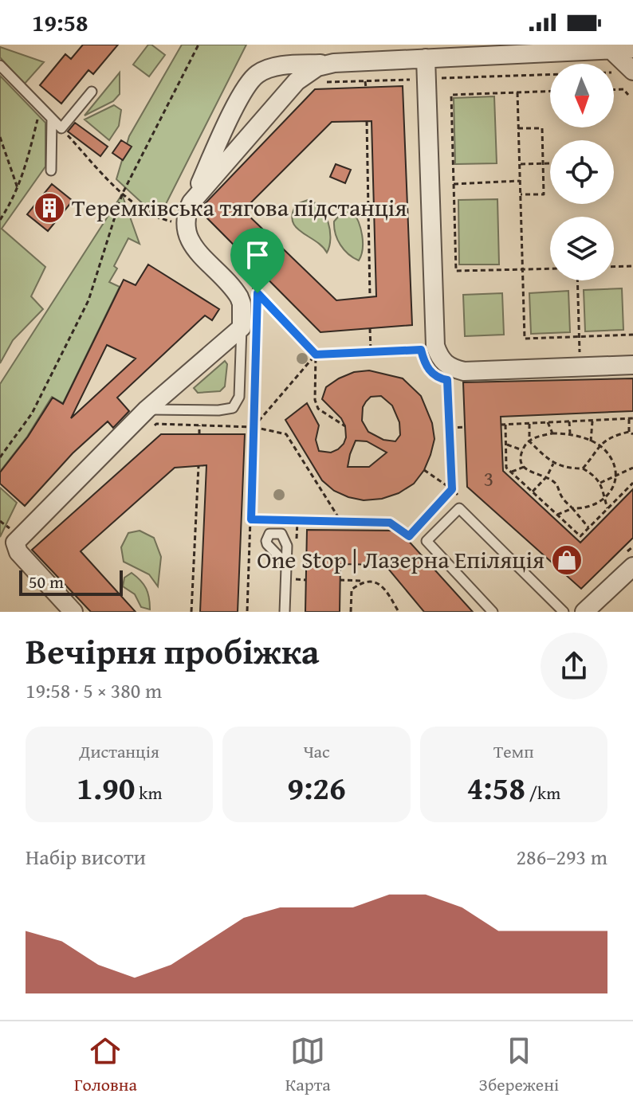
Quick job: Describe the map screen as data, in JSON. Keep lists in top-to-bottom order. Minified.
{"places":{"building":["Теремківська тягова підстанція"],"shop":["One Stop | Лазерна Епіляція"]},"house_numbers":["3"],"scale_bar":"50 m","north":"bottom","page":{"status":"19:58","scale":"50 m","heading":["Вечірня пробіжка","19:58 · 5 × 380 m"],"stats":[["Дистанція","1.90 km"],["Час","9:26"],["Темп","4:58 /km"]],"chart":["Набір висоти","286–293 m"],"tabs":["Головна","Карта","Збережені"]}}
